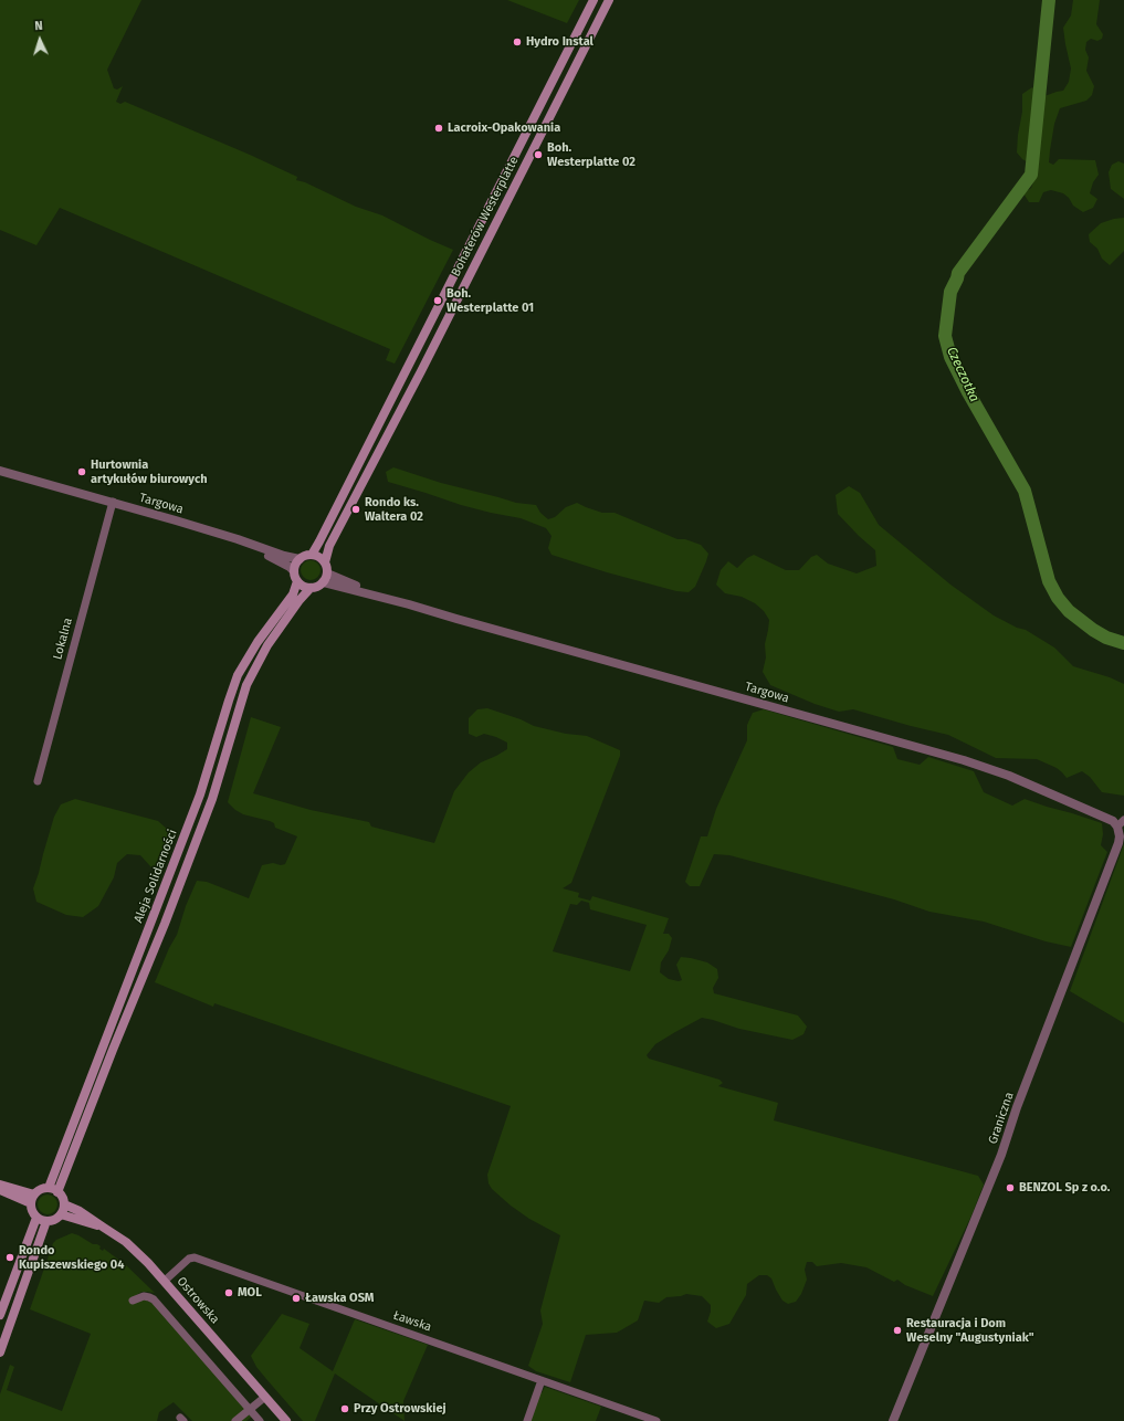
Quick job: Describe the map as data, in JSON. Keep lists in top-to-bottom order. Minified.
{"streets":{"main road":["Bohaterów Westerplatte","Aleja Solidarności","Ostrowska"],"street":["Targowa","Lokalna","Graniczna","Ławska"]},"crossings":[["Bohaterów Westerplatte","Targowa"],["Bohaterów Westerplatte","Aleja Solidarności"],["Targowa","Lokalna"],["Targowa","Aleja Solidarności"],["Targowa","Graniczna"],["Aleja Solidarności","Ostrowska"],["Ostrowska","Ławska"]],"water":["Czeczotka"],"places":["Hydro Instal","Lacroix-Opakowania","Boh. Westerplatte 02","Boh. Westerplatte 01","Hurtownia artykułów biurowych","Rondo ks. Waltera 02","BENZOL Sp z o.o.","Rondo Kupiszewskiego 04","MOL","Ławska OSM","Restauracja i Dom Weselny \"Augustyniak\"","Przy Ostrowskiej"],"north":"top"}
